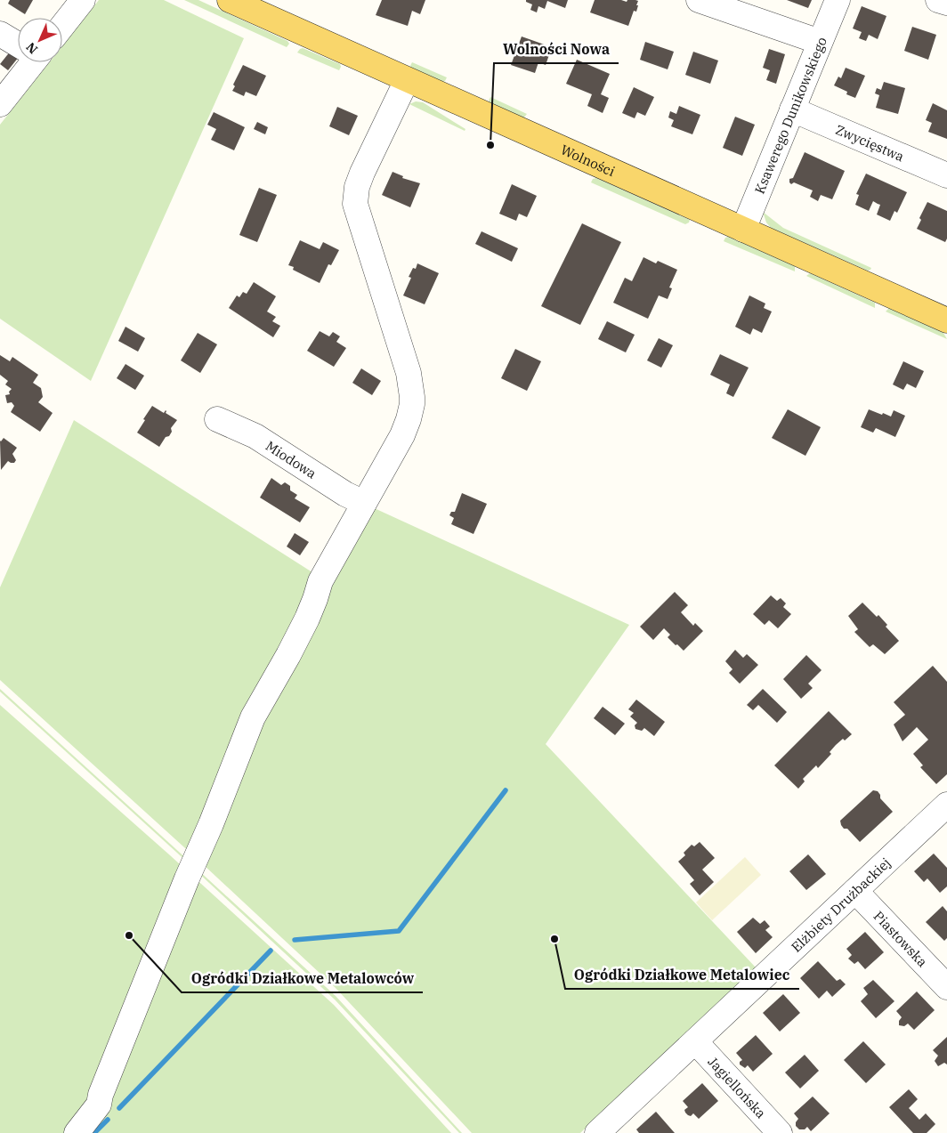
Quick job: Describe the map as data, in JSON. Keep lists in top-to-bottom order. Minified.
{"streets":{"main road":["Wolności"],"street":["Ksawerego Dunikowskiego","Zwycięstwa","Miodowa","Elżbiety Drużbackiej","Piastowska","Jagiellońska"]},"crossings":[["Ksawerego Dunikowskiego","Zwycięstwa"],["Ksawerego Dunikowskiego","Wolności"],["Elżbiety Drużbackiej","Piastowska"],["Elżbiety Drużbackiej","Jagiellońska"]],"places":["Wolności Nowa","Ogródki Działkowe Metalowców","Ogródki Działkowe Metalowiec"],"north":"bottom left"}
